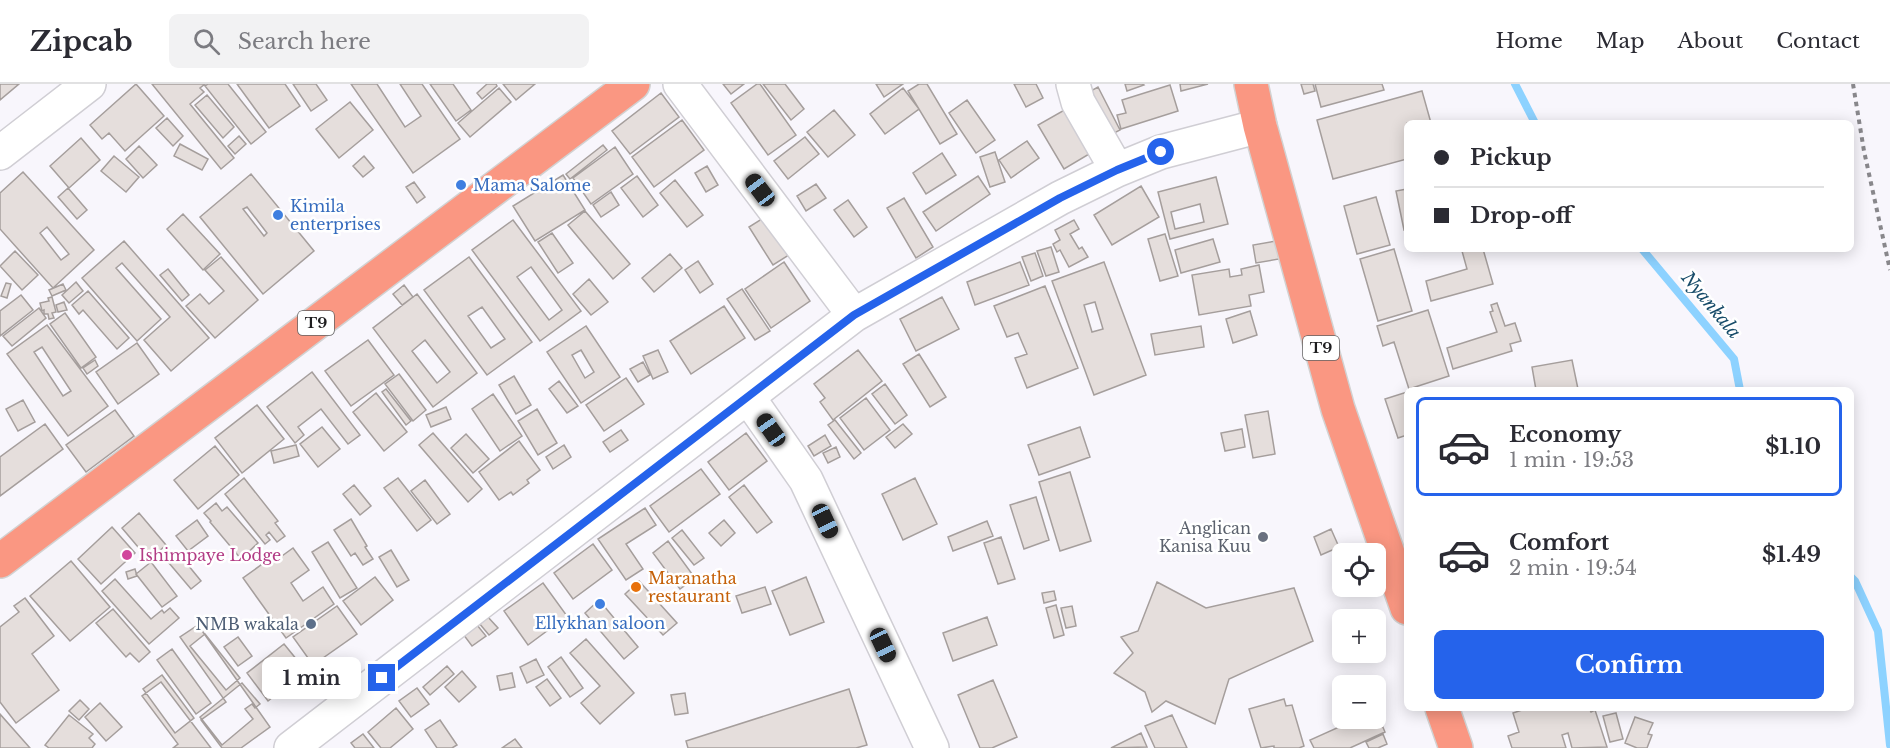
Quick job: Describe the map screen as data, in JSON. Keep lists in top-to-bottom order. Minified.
{"streets":{"highway":["T9"]},"water":["Nyankala"],"places":["Mama Salome","Kimila enterprises","Anglican Kanisa Kuu","Ishimpaye Lodge","Maranatha restaurant","Ellykhan saloon","NMB wakala"],"page":{"header":"Zipcab","search":"Search here","nav":["Home","Map","About","Contact"],"banner":["Pickup","Drop-off"],"list":[{"name":"Economy","note":"1 min · 19:53","value":"$1.10"},{"name":"Comfort","note":"2 min · 19:54","value":"$1.49"}],"map_buttons":["+","−"],"buttons":"Confirm","bubble":"1 min"}}
